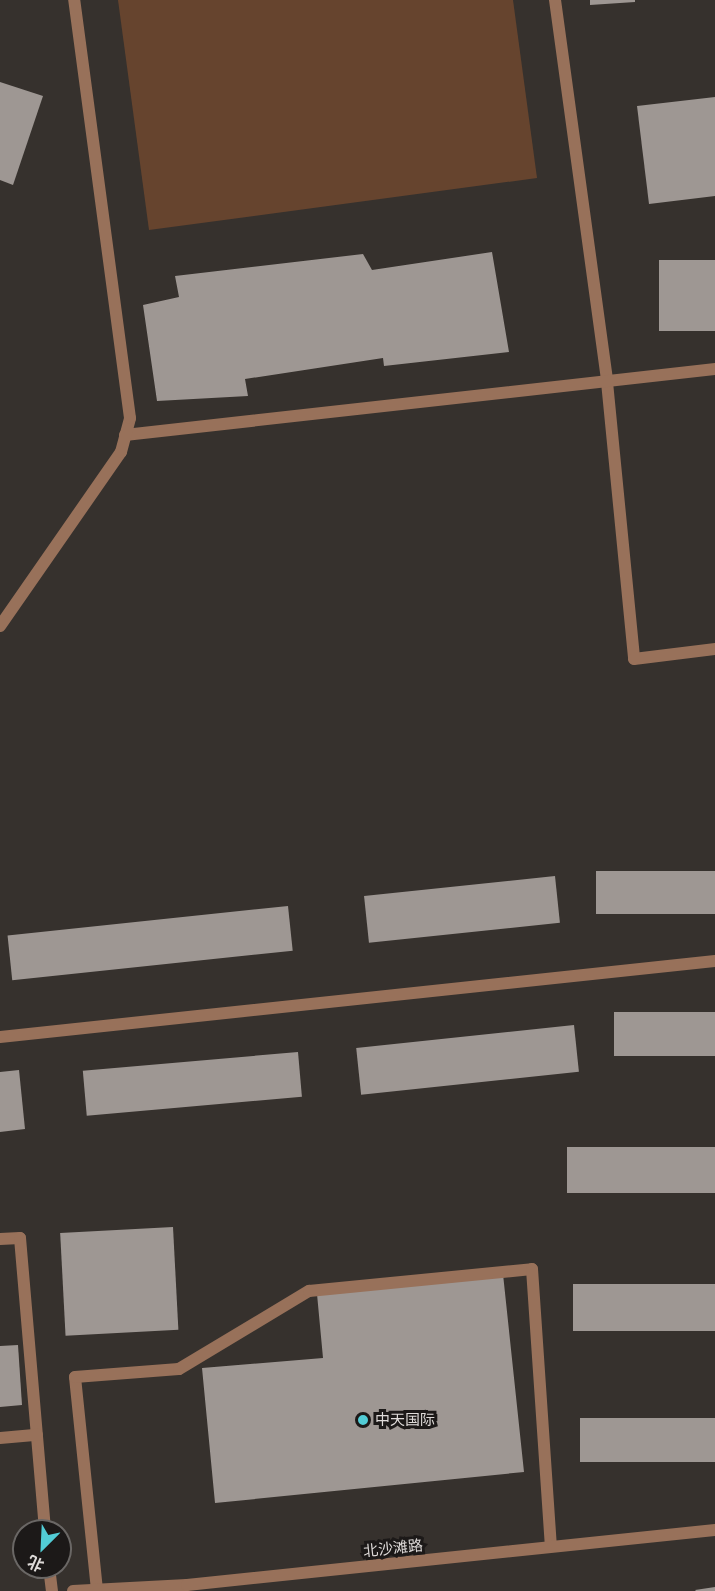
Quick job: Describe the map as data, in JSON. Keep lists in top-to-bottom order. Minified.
{"streets":{"street":["北沙滩路"]},"places":["中天国际"],"north":"bottom left"}
